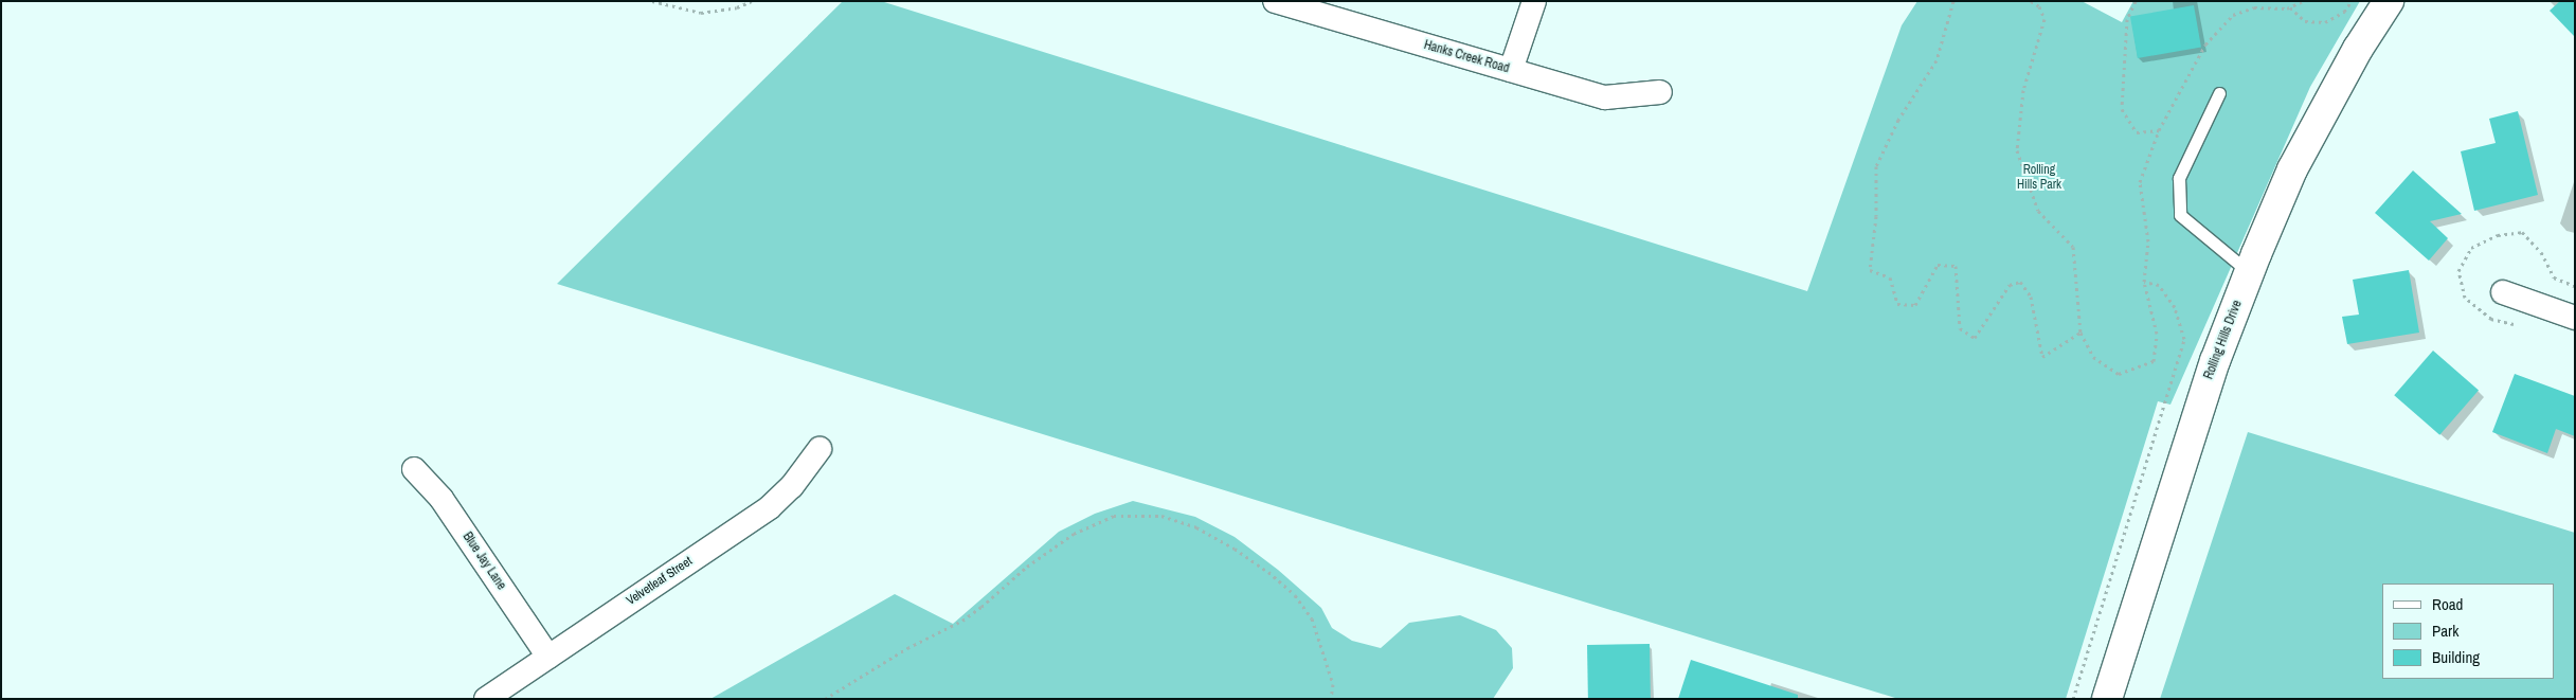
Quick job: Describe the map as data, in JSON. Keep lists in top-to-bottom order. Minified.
{"streets":{"street":["Hanks Creek Road","Rolling Hills Drive","Blue Jay Lane","Velvetleaf Street"]},"crossings":[["Blue Jay Lane","Velvetleaf Street"]],"parks":["Rolling Hills Park"],"legend":["Road","Park","Building"]}
